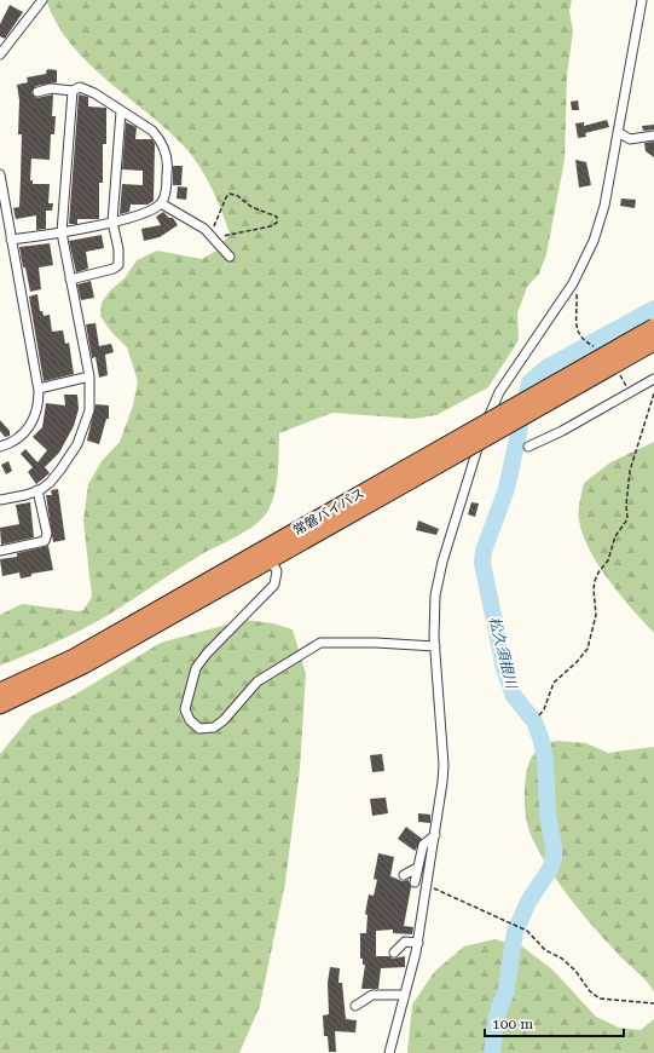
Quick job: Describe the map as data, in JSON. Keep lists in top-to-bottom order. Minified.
{"streets":{"highway":["常磐バイパス"]},"water":["松久須根川"],"scale_bar":"100 m"}
